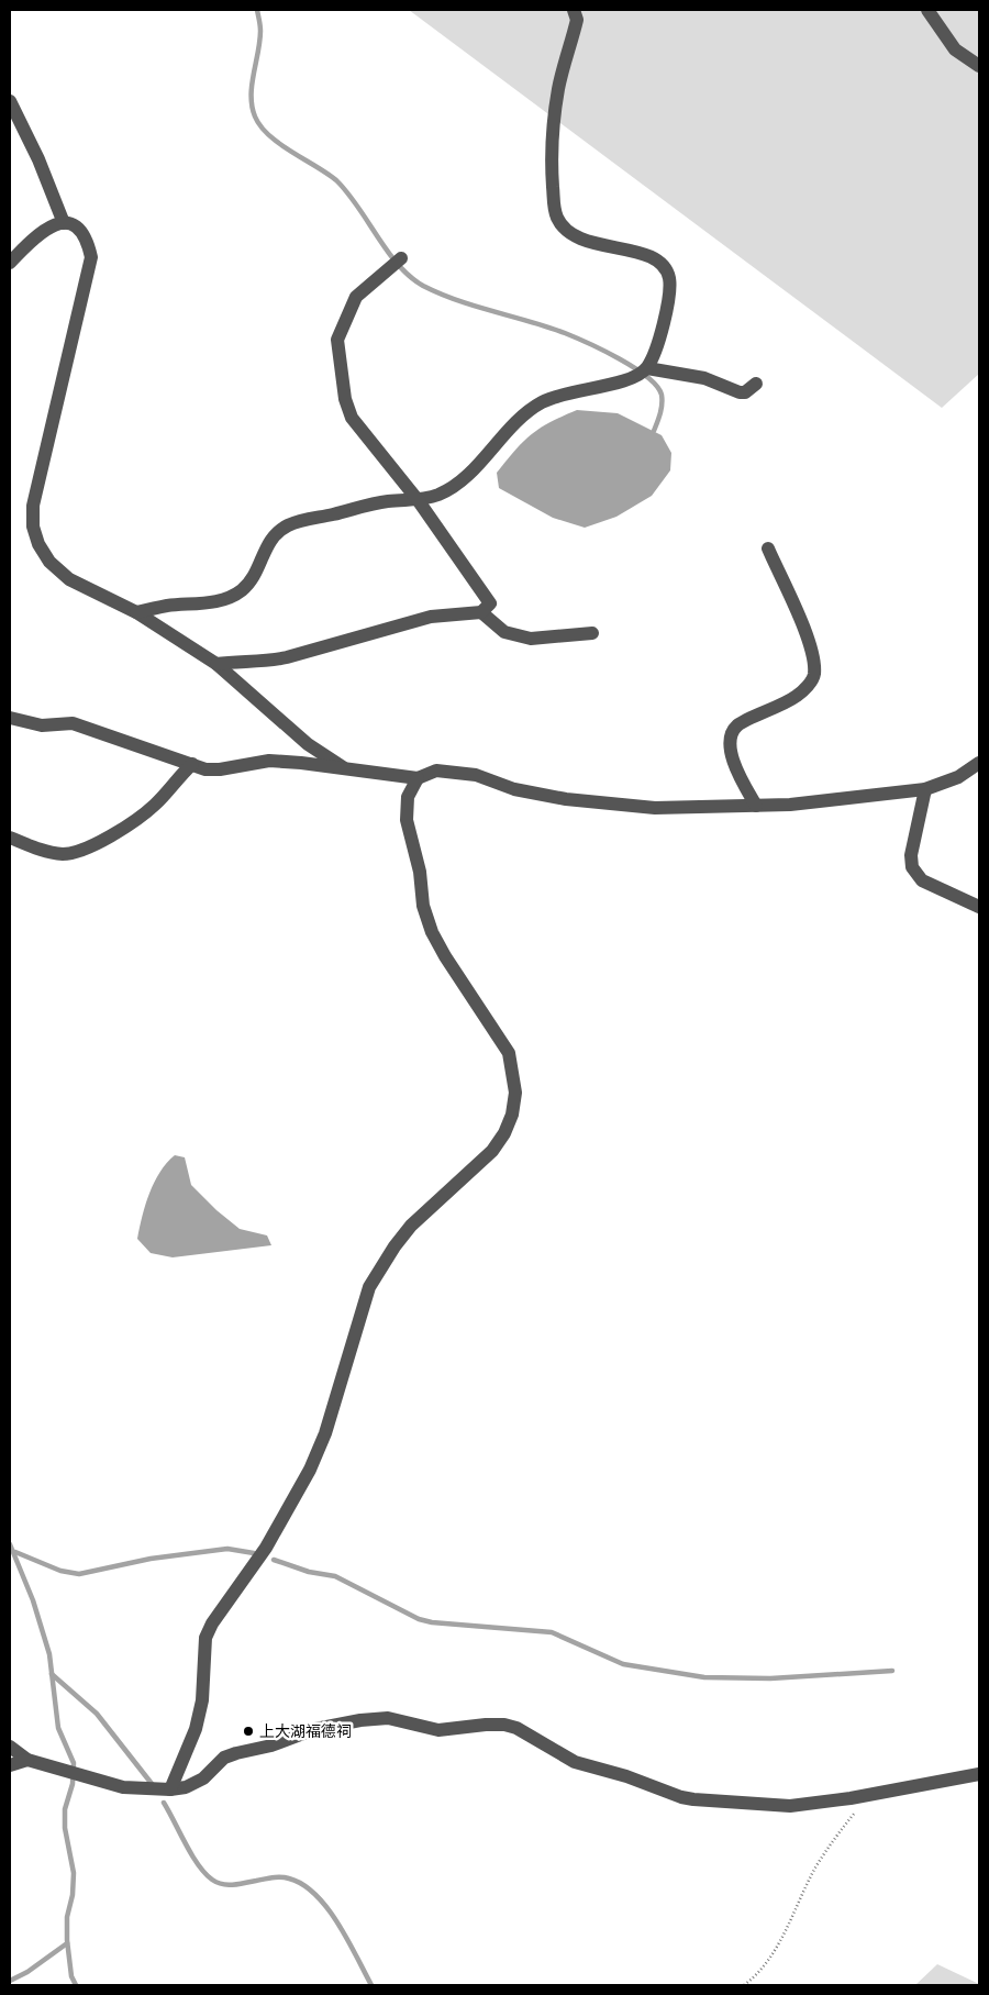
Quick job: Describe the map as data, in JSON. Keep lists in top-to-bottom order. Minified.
{"places":["上大湖福德祠"]}
